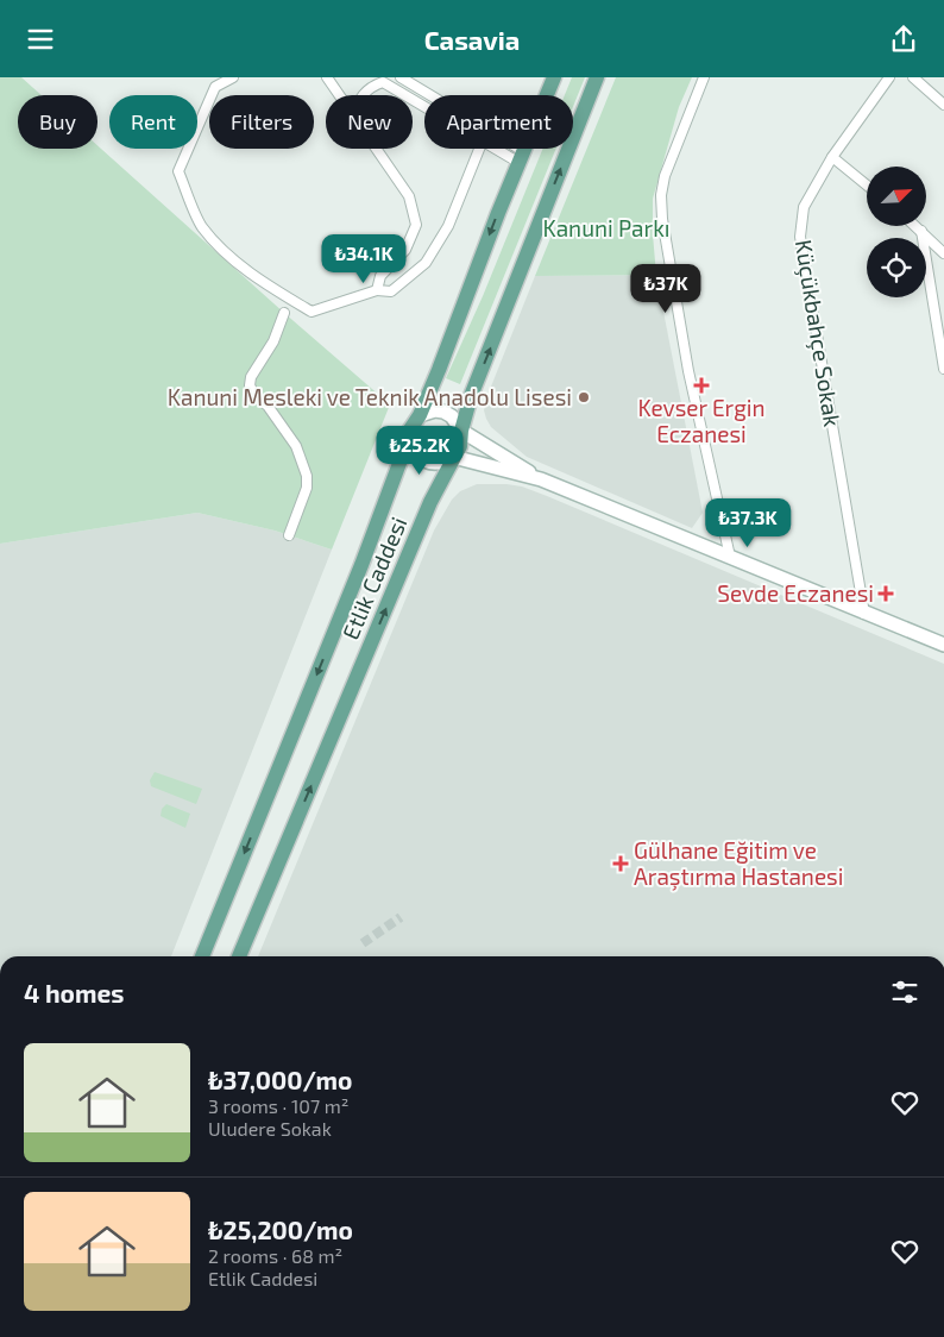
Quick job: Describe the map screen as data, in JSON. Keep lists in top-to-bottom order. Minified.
{"streets":{"main road":["Etlik Caddesi"],"street":["Küçükbahçe Sokak"]},"parks":["Kanuni Parkı"],"places":{"health":["Kevser Ergin Eczanesi","Sevde Eczanesi","Gülhane Eğitim ve Araştırma Hastanesi"],"other":["Kanuni Mesleki ve Teknik Anadolu Lisesi"]},"north":"top right","page":{"header":"Casavia","chip":["Buy","Rent","Filters","New","Apartment"],"price":["₺34.1K","₺37K","₺25.2K","₺37.3K"],"heading":"4 homes","list":[{"name":"₺37,000/mo","note":"3 rooms · 107 m² · Uludere Sokak"},{"name":"₺25,200/mo","note":"2 rooms · 68 m² · Etlik Caddesi"}]}}
